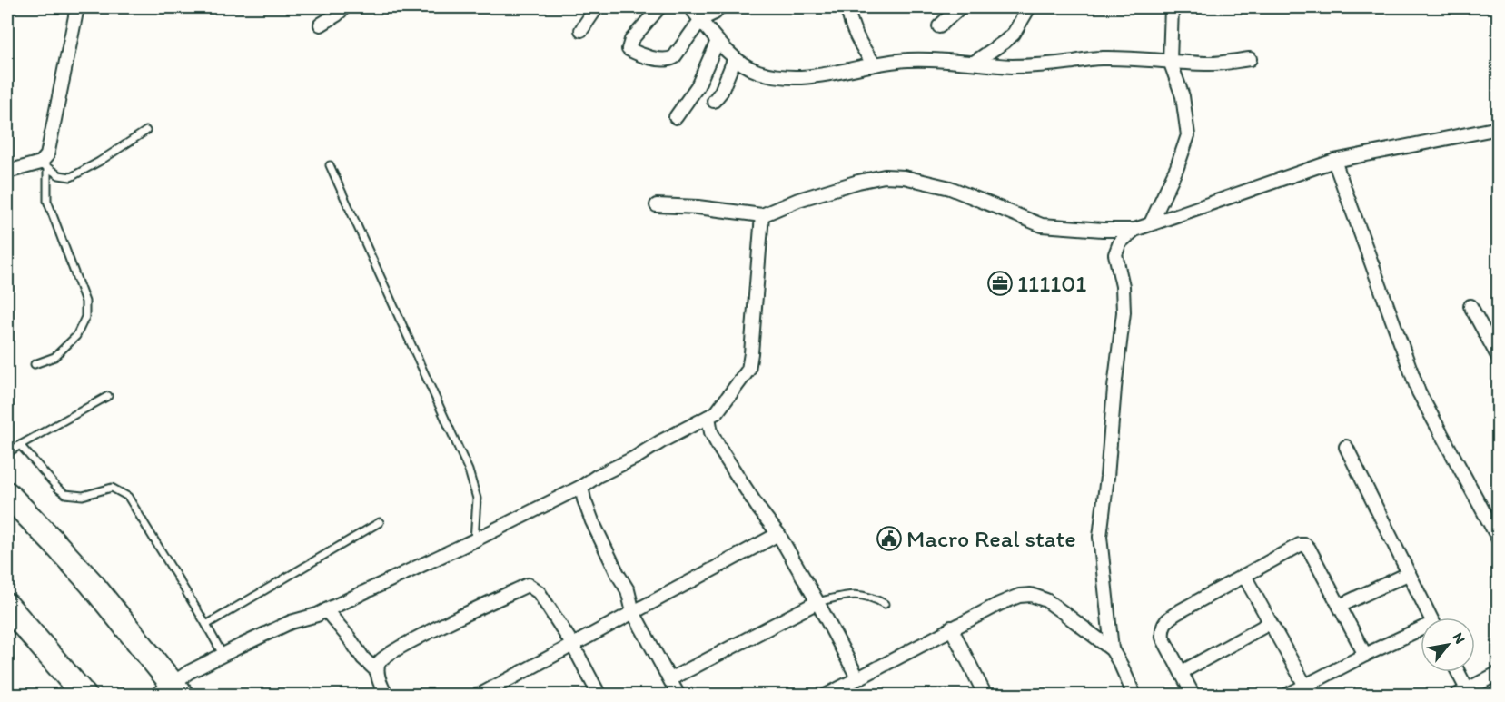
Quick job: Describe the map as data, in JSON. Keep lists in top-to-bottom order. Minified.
{"places":{"office":["111101"],"public building":["Macro Real state"]},"north":"top right"}
